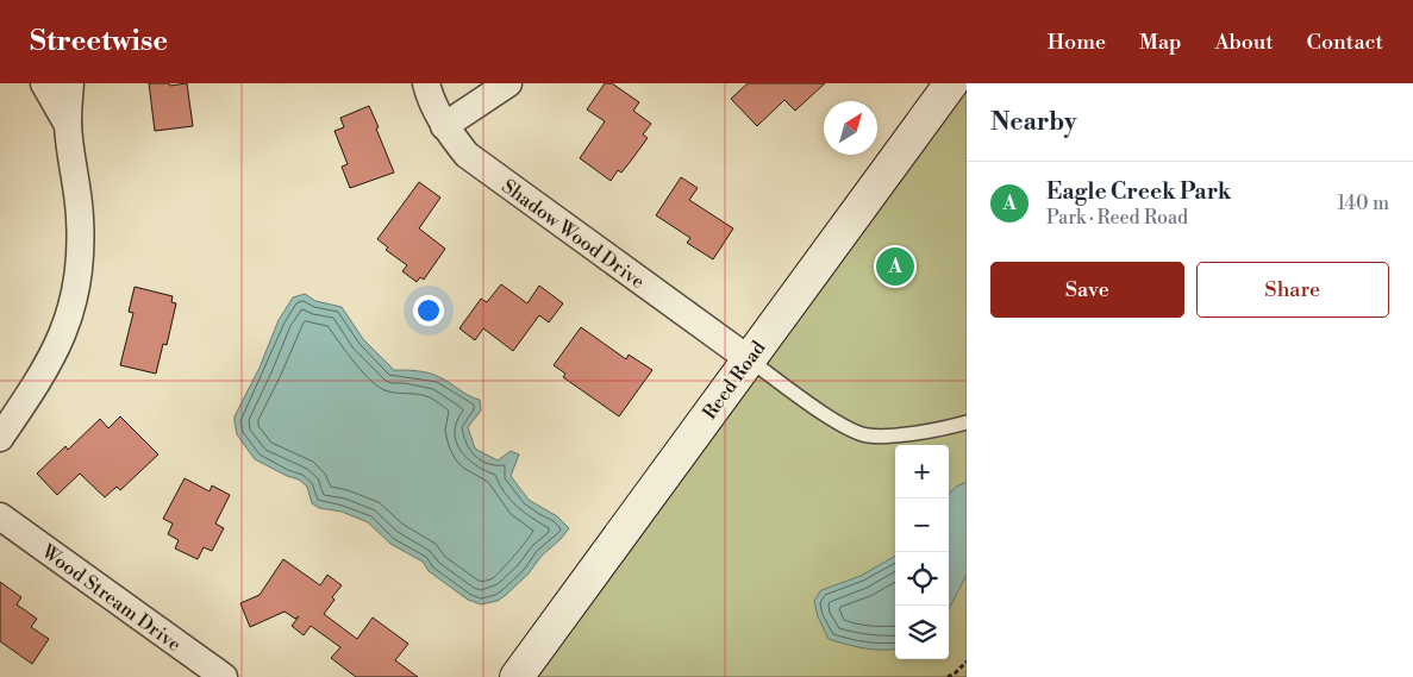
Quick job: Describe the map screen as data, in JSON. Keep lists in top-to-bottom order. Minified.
{"streets":{"main road":["Reed Road"],"street":["Shadow Wood Drive","Wood Stream Drive"]},"crossings":[["Shadow Wood Drive","Reed Road"]],"north":"top right","page":{"header":"Streetwise","nav":["Home","Map","About","Contact"],"heading":"Nearby","list":[{"mark":"A","name":"Eagle Creek Park","note":"Park · Reed Road","value":"140 m"}],"buttons":["Save","Share"],"pins":"A","map_buttons":["+","−"]}}
